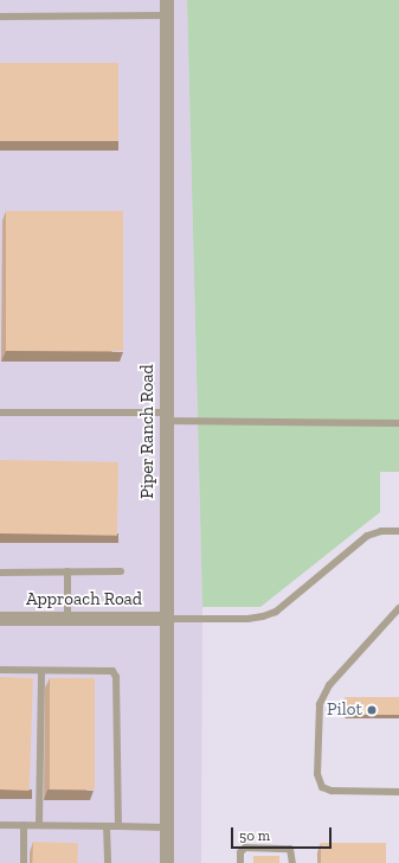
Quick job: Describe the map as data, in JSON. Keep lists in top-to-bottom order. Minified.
{"streets":{"street":["Piper Ranch Road","Approach Road"]},"crossings":[["Piper Ranch Road","Approach Road"]],"places":["Pilot"],"scale_bar":"50 m"}
